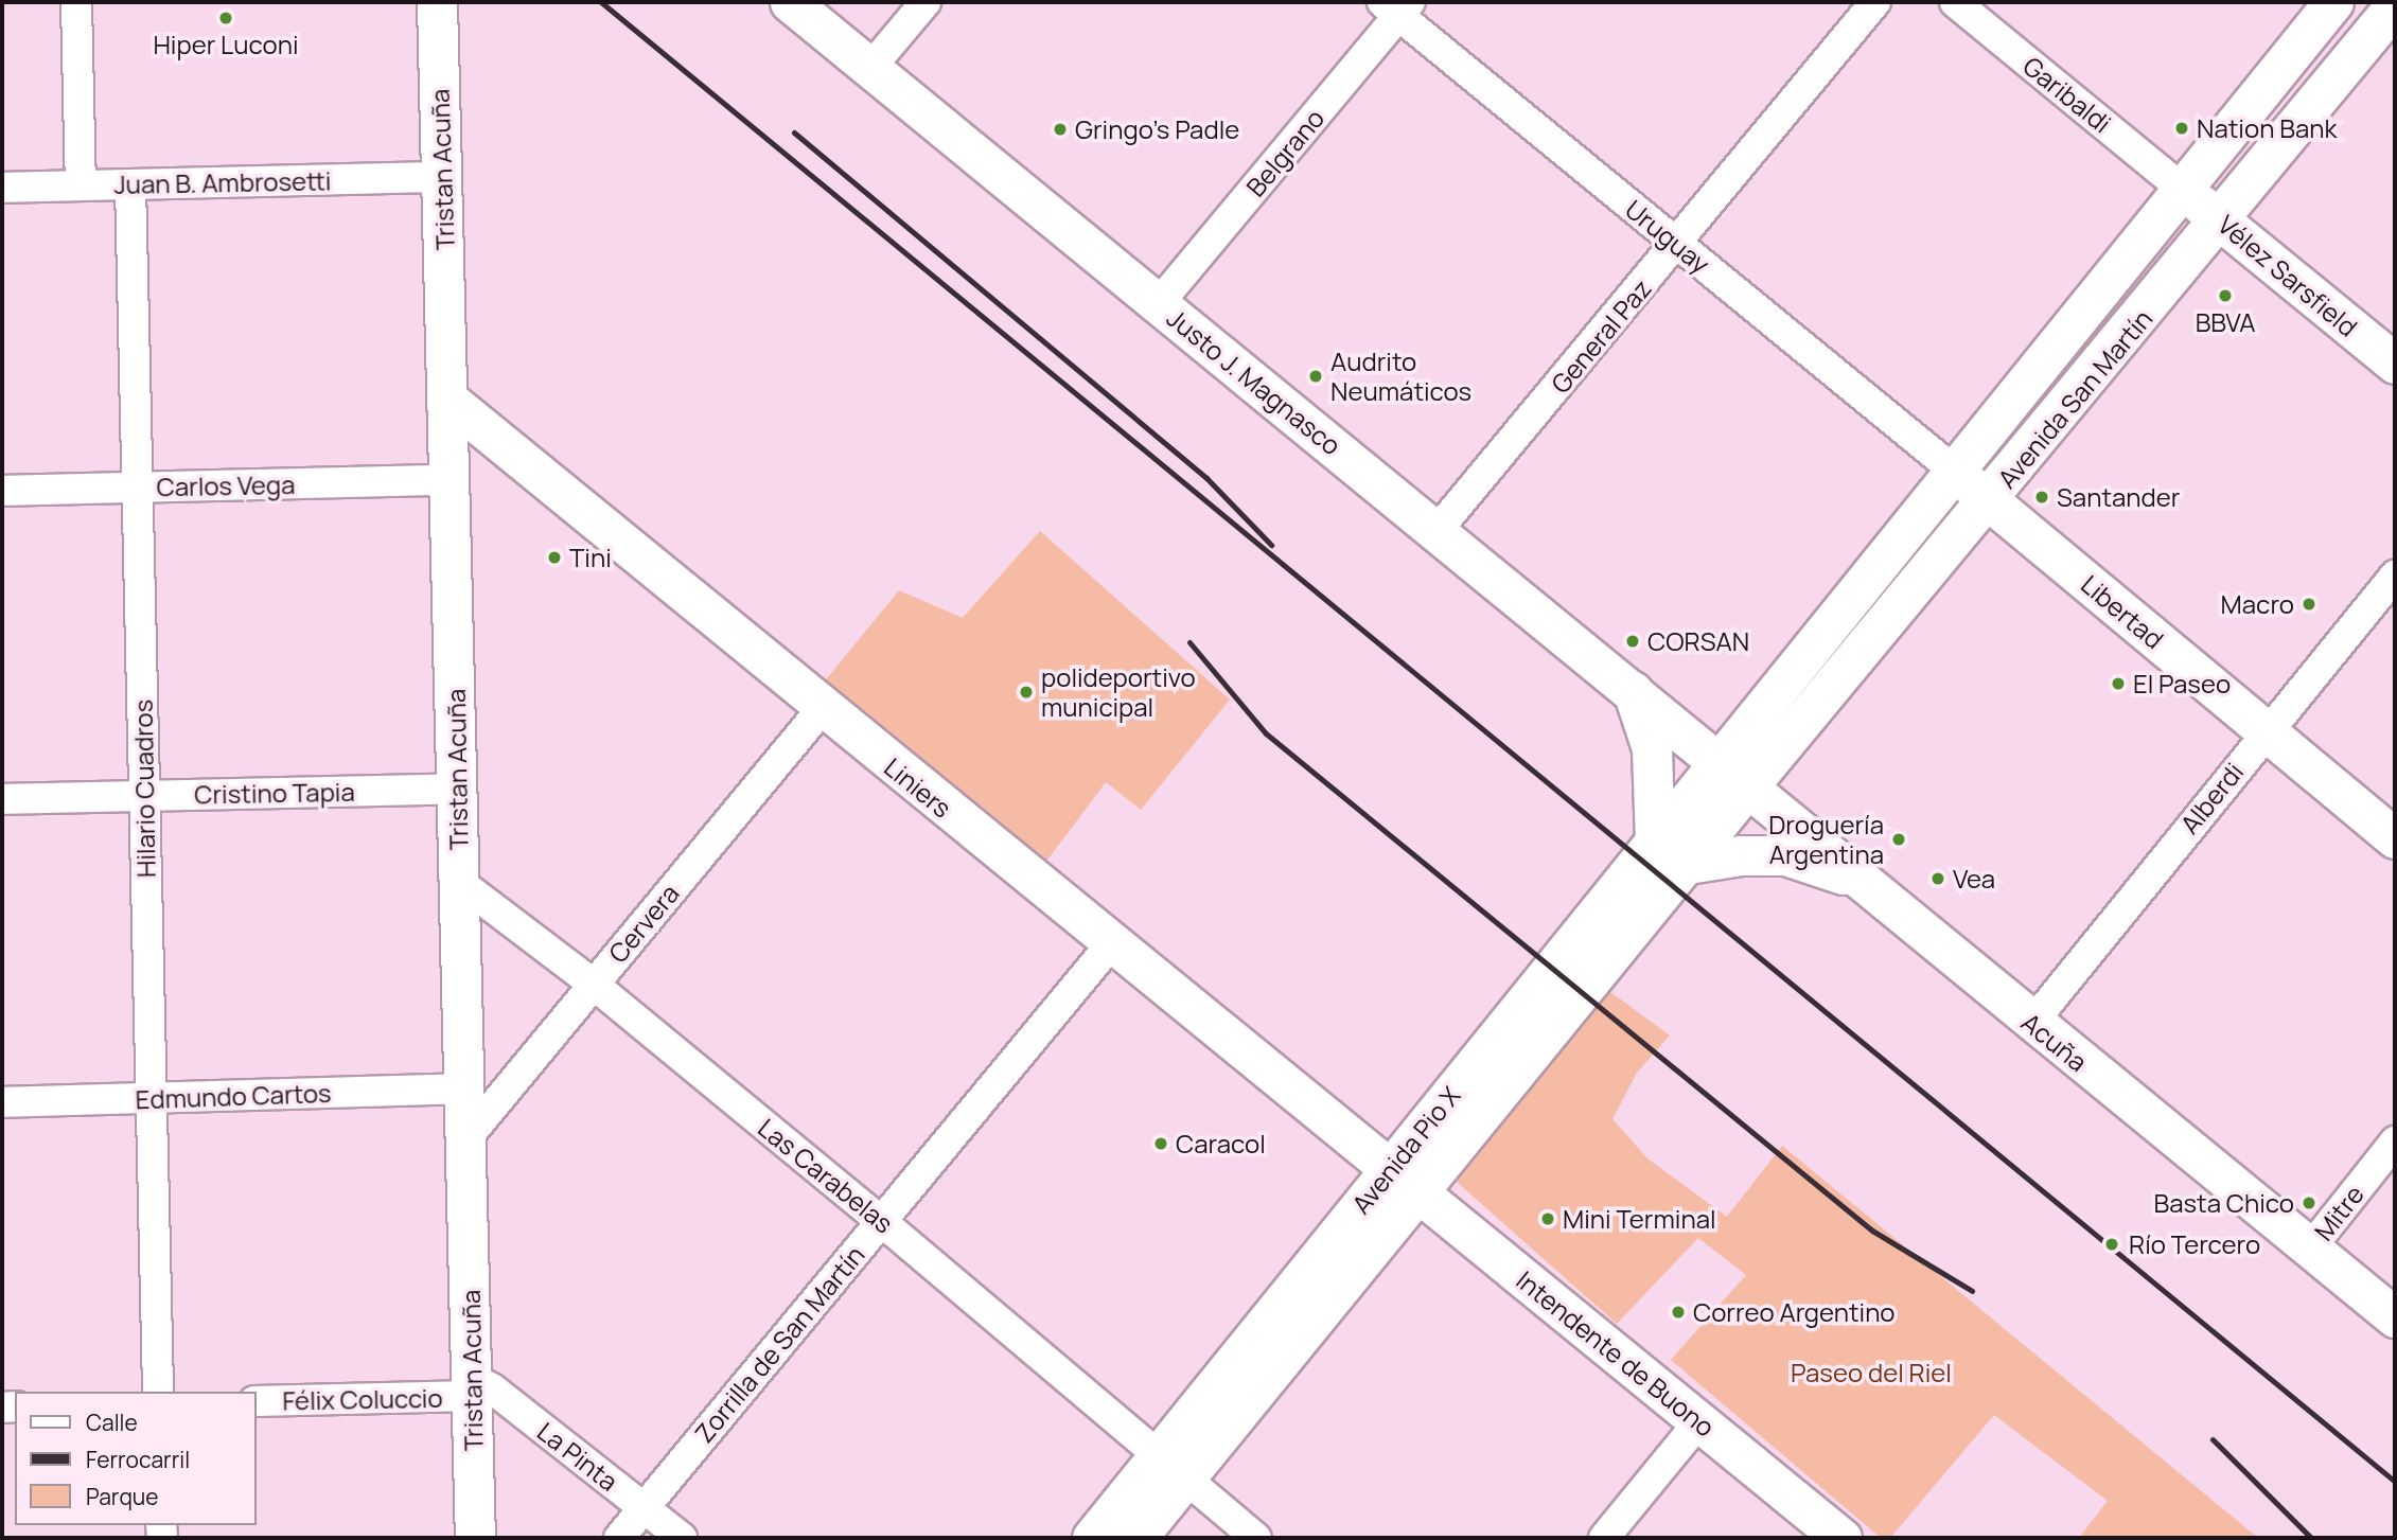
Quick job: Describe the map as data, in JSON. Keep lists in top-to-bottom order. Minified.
{"streets":{"main road":["Tristan Acuña","Vélez Sarsfield","Justo J. Magnasco","Avenida San Martín","Libertad","Liniers","Acuña","Avenida Pio X","Intendente de Buono"],"street":["Garibaldi","Belgrano","Juan B. Ambrosetti","Uruguay","General Paz","Carlos Vega","Hilario Cuadros","Cristino Tapia","Alberdi","Cervera","Edmundo Cartos","Las Carabelas","Mitre","Zorrilla de San Martín","Félix Coluccio","La Pinta"]},"crossings":[["Garibaldi","Vélez Sarsfield"],["Garibaldi","Avenida San Martín"],["Belgrano","Uruguay"],["Belgrano","Justo J. Magnasco"],["Tristan Acuña","Juan B. Ambrosetti"],["Tristan Acuña","Carlos Vega"],["Tristan Acuña","Liniers"],["Tristan Acuña","Cristino Tapia"],["Tristan Acuña","Cervera"],["Tristan Acuña","Edmundo Cartos"],["Tristan Acuña","Las Carabelas"],["Tristan Acuña","Félix Coluccio"],["Tristan Acuña","La Pinta"],["Juan B. Ambrosetti","Hilario Cuadros"],["Uruguay","General Paz"],["Uruguay","Avenida San Martín"],["Uruguay","Libertad"],["Vélez Sarsfield","Avenida San Martín"],["General Paz","Justo J. Magnasco"],["Justo J. Magnasco","Avenida San Martín"],["Justo J. Magnasco","Acuña"],["Justo J. Magnasco","Avenida Pio X"],["Avenida San Martín","Libertad"],["Avenida San Martín","Acuña"],["Avenida San Martín","Avenida Pio X"],["Carlos Vega","Hilario Cuadros"],["Libertad","Alberdi"],["Liniers","Cervera"],["Liniers","Avenida Pio X"],["Liniers","Zorrilla de San Martín"],["Liniers","Intendente de Buono"],["Hilario Cuadros","Cristino Tapia"],["Hilario Cuadros","Edmundo Cartos"],["Alberdi","Acuña"],["Cervera","Las Carabelas"],["Acuña","Avenida Pio X"],["Acuña","Mitre"],["Avenida Pio X","Las Carabelas"],["Avenida Pio X","Intendente de Buono"],["Las Carabelas","Zorrilla de San Martín"],["Zorrilla de San Martín","La Pinta"],["Félix Coluccio","La Pinta"]],"parks":["Paseo del Riel"],"places":["Hiper Luconi","Nation Bank","Gringo's Padle","BBVA","Audrito Neumáticos","Santander","Tini","Macro","CORSAN","El Paseo","polideportivo municipal","Droguería Argentina","Vea","Caracol","Basta Chico","Mini Terminal","Río Tercero","Correo Argentino"],"legend":["Calle","Ferrocarril","Parque"]}
